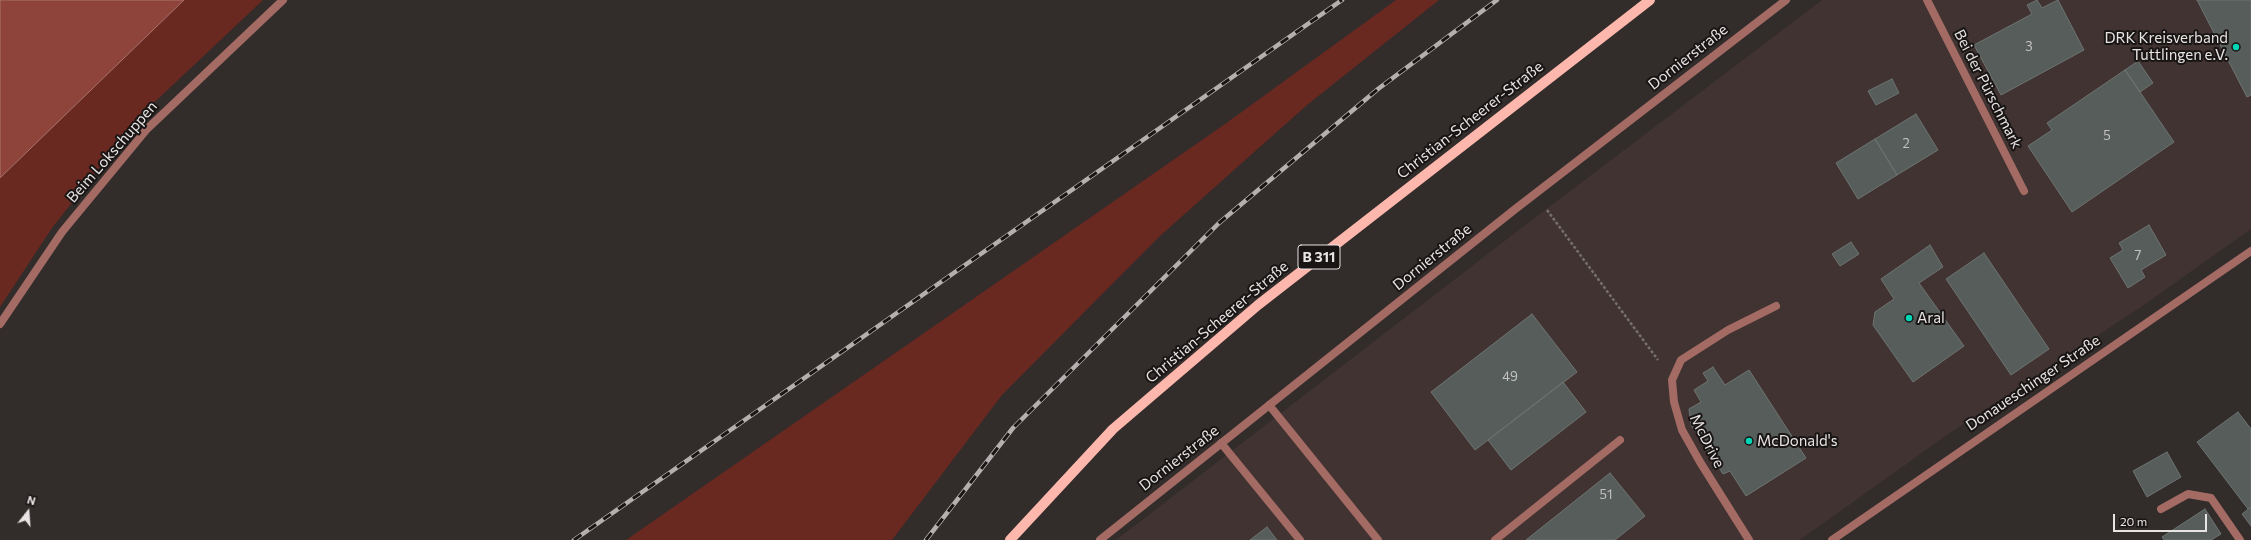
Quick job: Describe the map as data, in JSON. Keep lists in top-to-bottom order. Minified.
{"streets":{"main road":["Christian-Scheerer-Straße","B 311"],"street":["Dornierstraße","Bei der Pürschmark","Beim Lokschuppen","Donaueschinger Straße","McDrive"]},"places":["DRK Kreisverband Tuttlingen e.V.","Aral","McDonald's"],"house_numbers":["3","5","2","7","49","51"],"scale_bar":"20 m","north":"top"}
